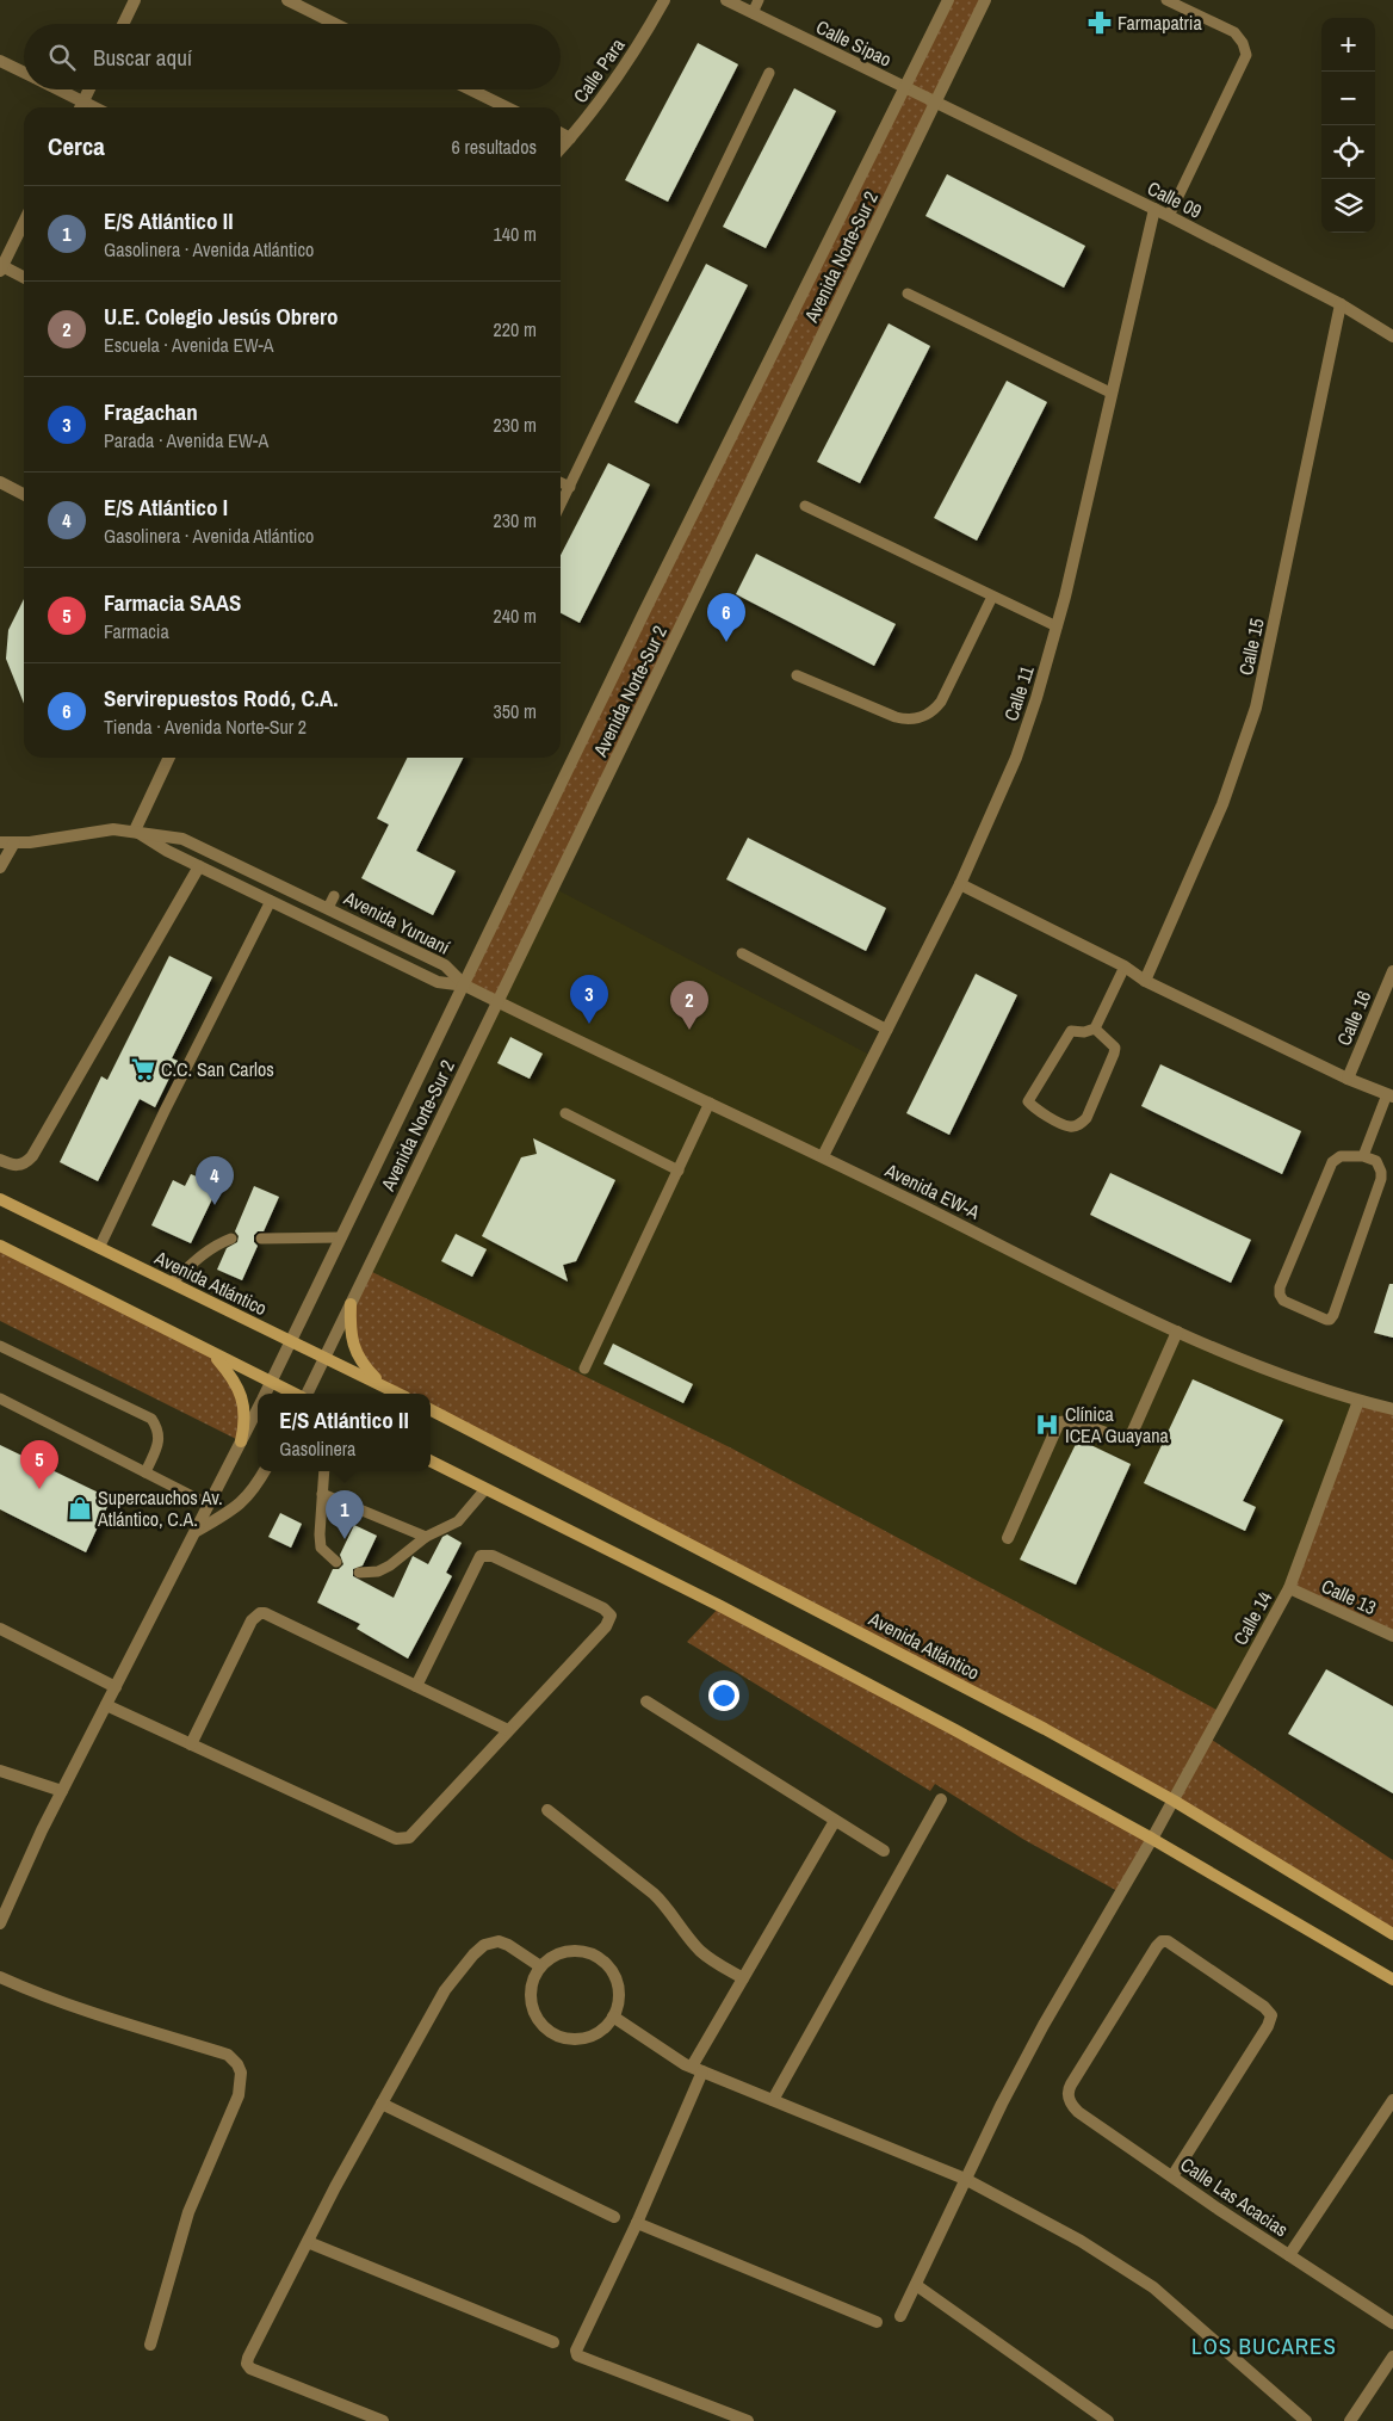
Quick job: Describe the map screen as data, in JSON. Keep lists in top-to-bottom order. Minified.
{"streets":{"main road":["Avenida Atlántico"],"street":["Calle Sipao","Calle Para","Calle 09","Avenida Norte-Sur 2","Calle 15","Calle 11","Avenida Yuruaní","Calle 16","Avenida EW-A","Calle 13","Calle 14","Calle Las Acacias"]},"crossings":[["Calle Sipao","Calle 09"],["Calle Sipao","Avenida Norte-Sur 2"],["Calle 09","Avenida Norte-Sur 2"],["Calle 09","Calle 15"],["Calle 09","Calle 11"],["Avenida Norte-Sur 2","Avenida Yuruaní"],["Avenida Norte-Sur 2","Avenida EW-A"],["Avenida Norte-Sur 2","Avenida Atlántico"],["Calle 11","Avenida EW-A"],["Avenida Yuruaní","Avenida EW-A"],["Avenida EW-A","Calle 14"],["Avenida Atlántico","Calle 14"],["Calle 13","Calle 14"]],"districts":["LOS BUCARES"],"places":{"pharmacy":["Farmapatria"],"supermarket":["C.C. San Carlos"],"hospital":["Clínica ICEA Guayana"],"shop":["Supercauchos Av. Atlántico, C.A."]},"page":{"map_buttons":["+","−"],"search":"Buscar aquí","heading":["Cerca","6 resultados"],"list":[{"mark":"1","name":"E/S Atlántico II","note":"Gasolinera · Avenida Atlántico","value":"140 m"},{"mark":"2","name":"U.E. Colegio Jesús Obrero","note":"Escuela · Avenida EW-A","value":"220 m"},{"mark":"3","name":"Fragachan","note":"Parada · Avenida EW-A","value":"230 m"},{"mark":"4","name":"E/S Atlántico I","note":"Gasolinera · Avenida Atlántico","value":"230 m"},{"mark":"5","name":"Farmacia SAAS","note":"Farmacia","value":"240 m"},{"mark":"6","name":"Servirepuestos Rodó, C.A.","note":"Tienda · Avenida Norte-Sur 2","value":"350 m"}],"pins":["6","3","2","4","5","1"],"popup":["E/S Atlántico II","Gasolinera"]}}
